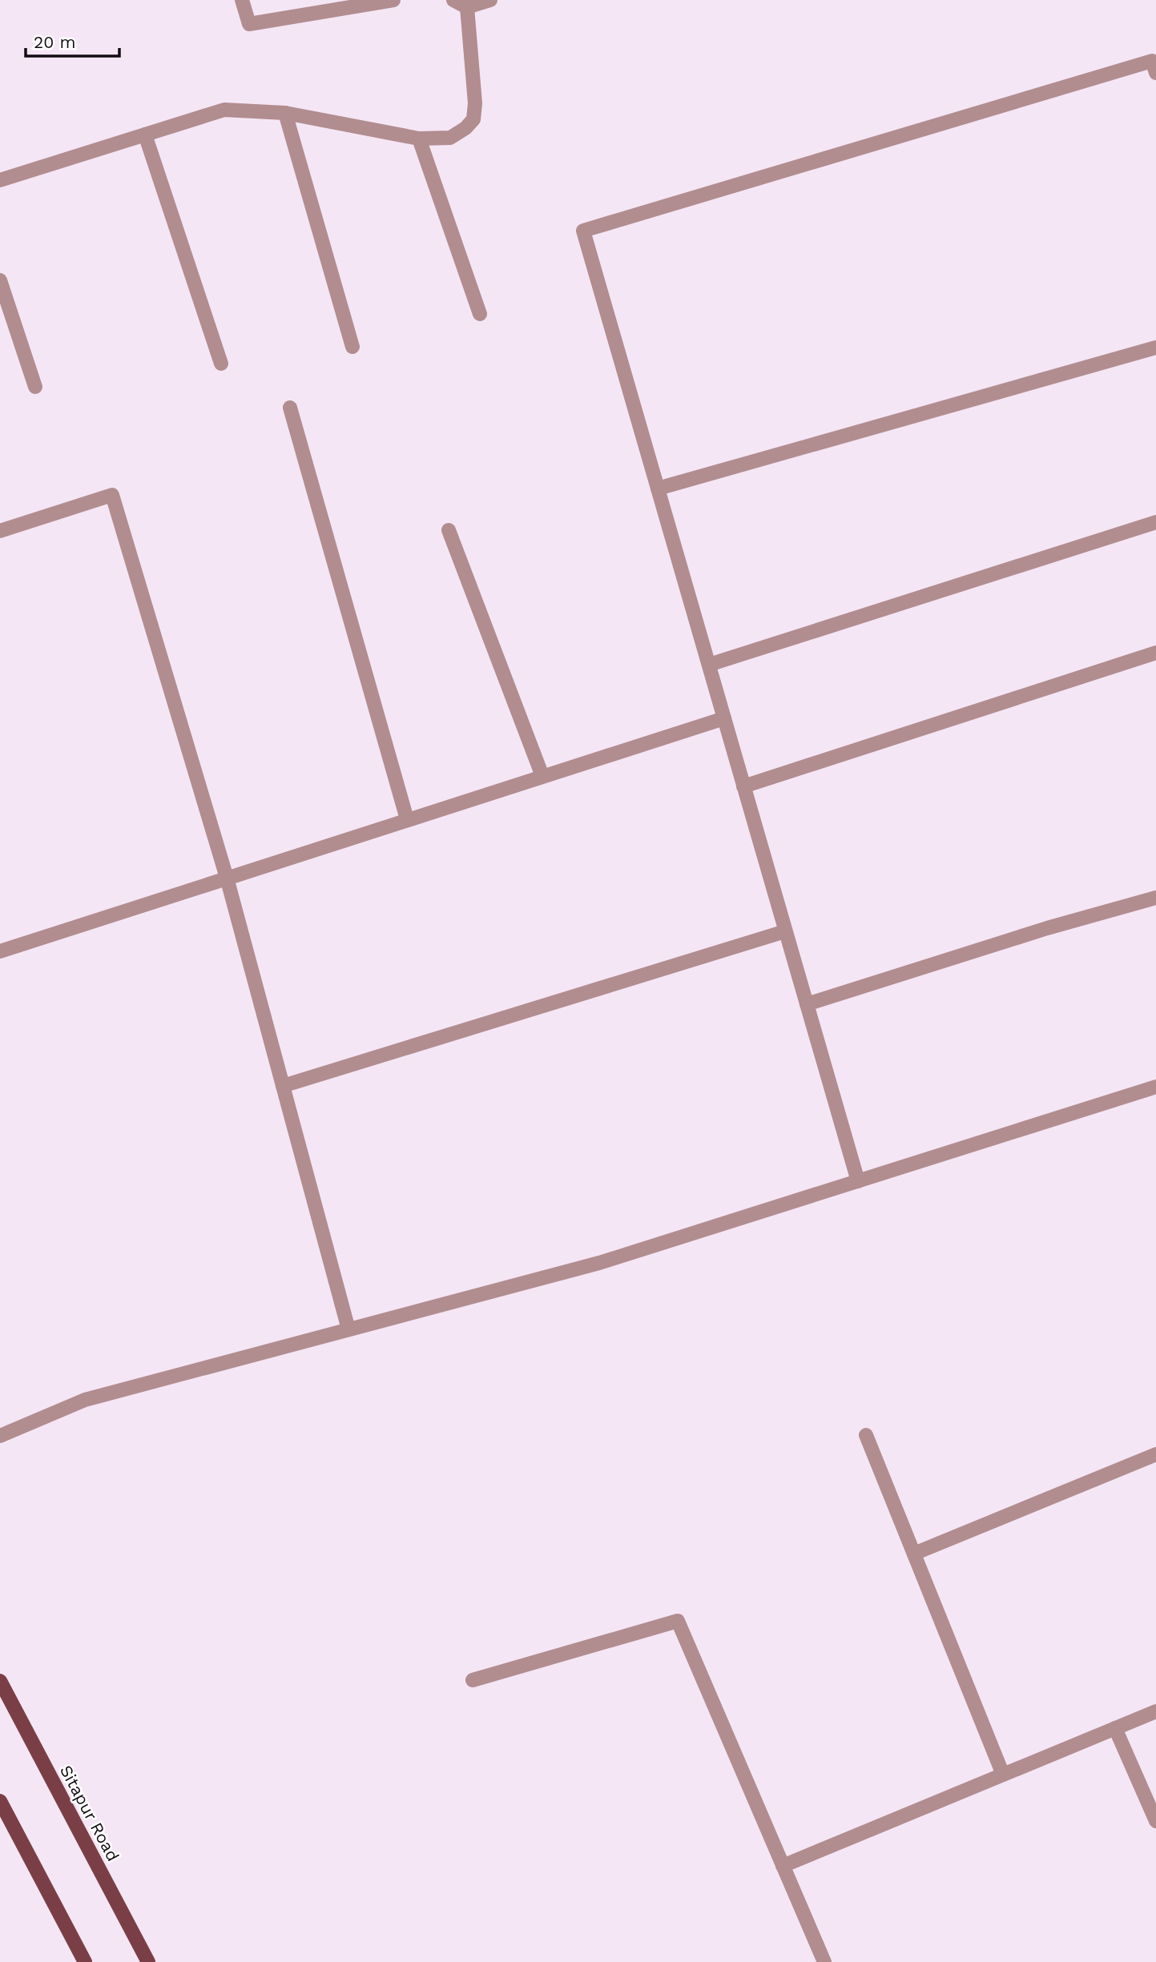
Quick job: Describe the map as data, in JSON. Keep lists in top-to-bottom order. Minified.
{"streets":{"main road":["Sitapur Road"]},"scale_bar":"20 m"}
